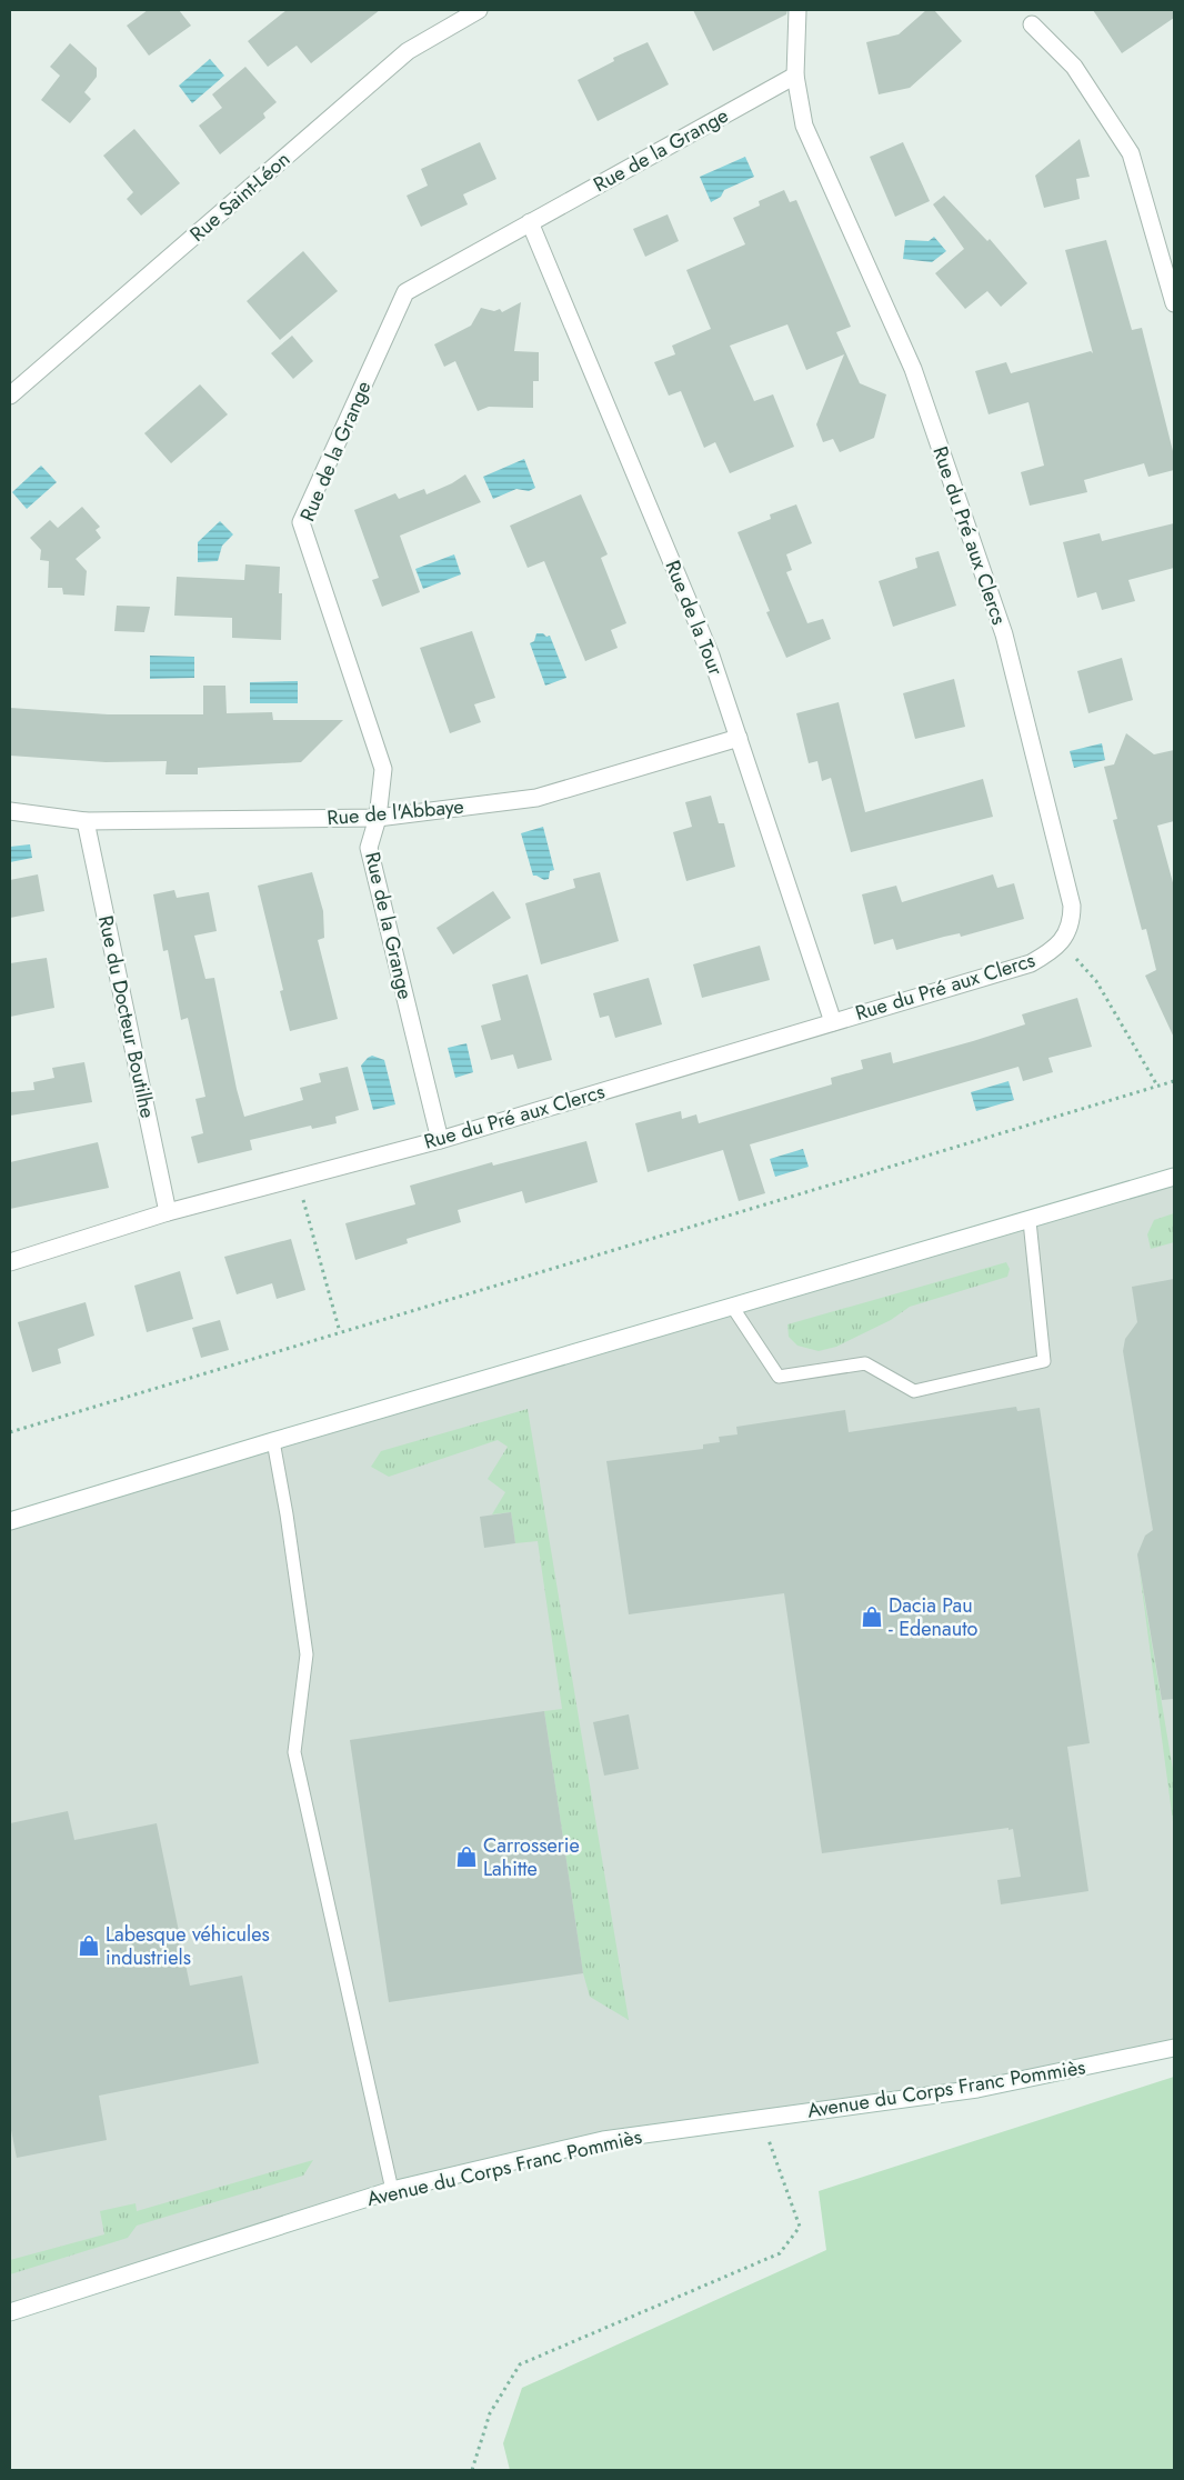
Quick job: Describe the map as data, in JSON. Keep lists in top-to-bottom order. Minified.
{"streets":{"street":["Rue de la Grange","Rue Saint-Léon","Rue du Pré aux Clercs","Rue de la Tour","Rue de l'Abbaye","Rue du Docteur Boutilhe","Avenue du Corps Franc Pommiès"]},"crossings":[["Rue de la Grange","Rue du Pré aux Clercs"],["Rue de la Grange","Rue de la Tour"],["Rue de la Grange","Rue de l'Abbaye"],["Rue du Pré aux Clercs","Rue de la Tour"],["Rue du Pré aux Clercs","Rue du Docteur Boutilhe"],["Rue de la Tour","Rue de l'Abbaye"],["Rue de l'Abbaye","Rue du Docteur Boutilhe"]],"places":{"shop":["Dacia Pau - Edenauto","Carrosserie Lahitte","Labesque véhicules industriels"]}}
